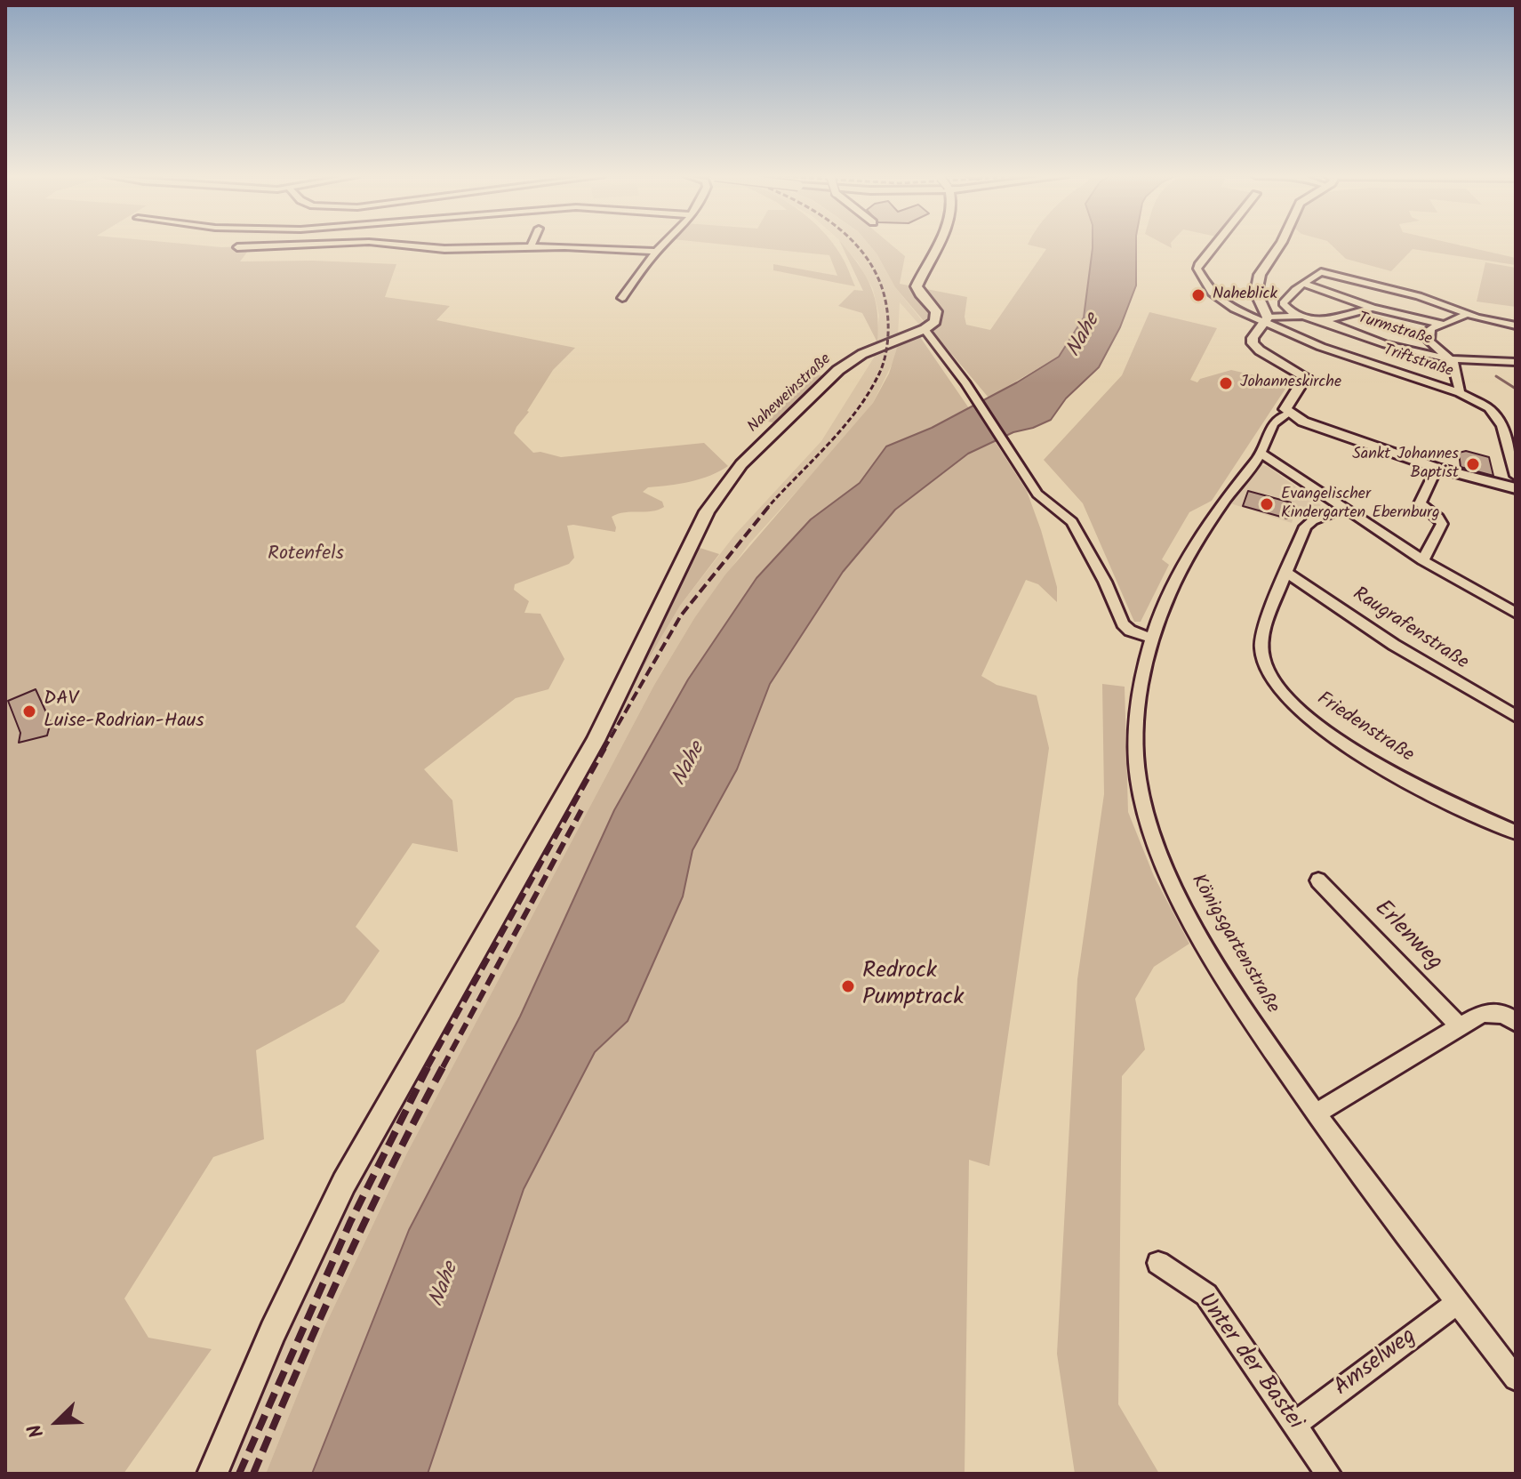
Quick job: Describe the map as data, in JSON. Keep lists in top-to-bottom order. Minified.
{"streets":{"main road":["Naheweinstraße"],"street":["Turmstraße","Triftstraße","Raugrafenstraße","Friedenstraße","Erlenweg","Königsgartenstraße","Unter der Bastei","Amselweg"]},"crossings":[["Turmstraße","Triftstraße"],["Raugrafenstraße","Friedenstraße"],["Königsgartenstraße","Amselweg"],["Unter der Bastei","Amselweg"]],"water":["Nahe"],"parks":["Rotenfels"],"places":["Naheblick","Johanneskirche","Sankt Johannes Baptist","Evangelischer Kindergarten Ebernburg","DAV Luise-Rodrian-Haus","Redrock Pumptrack"],"north":"bottom left"}
